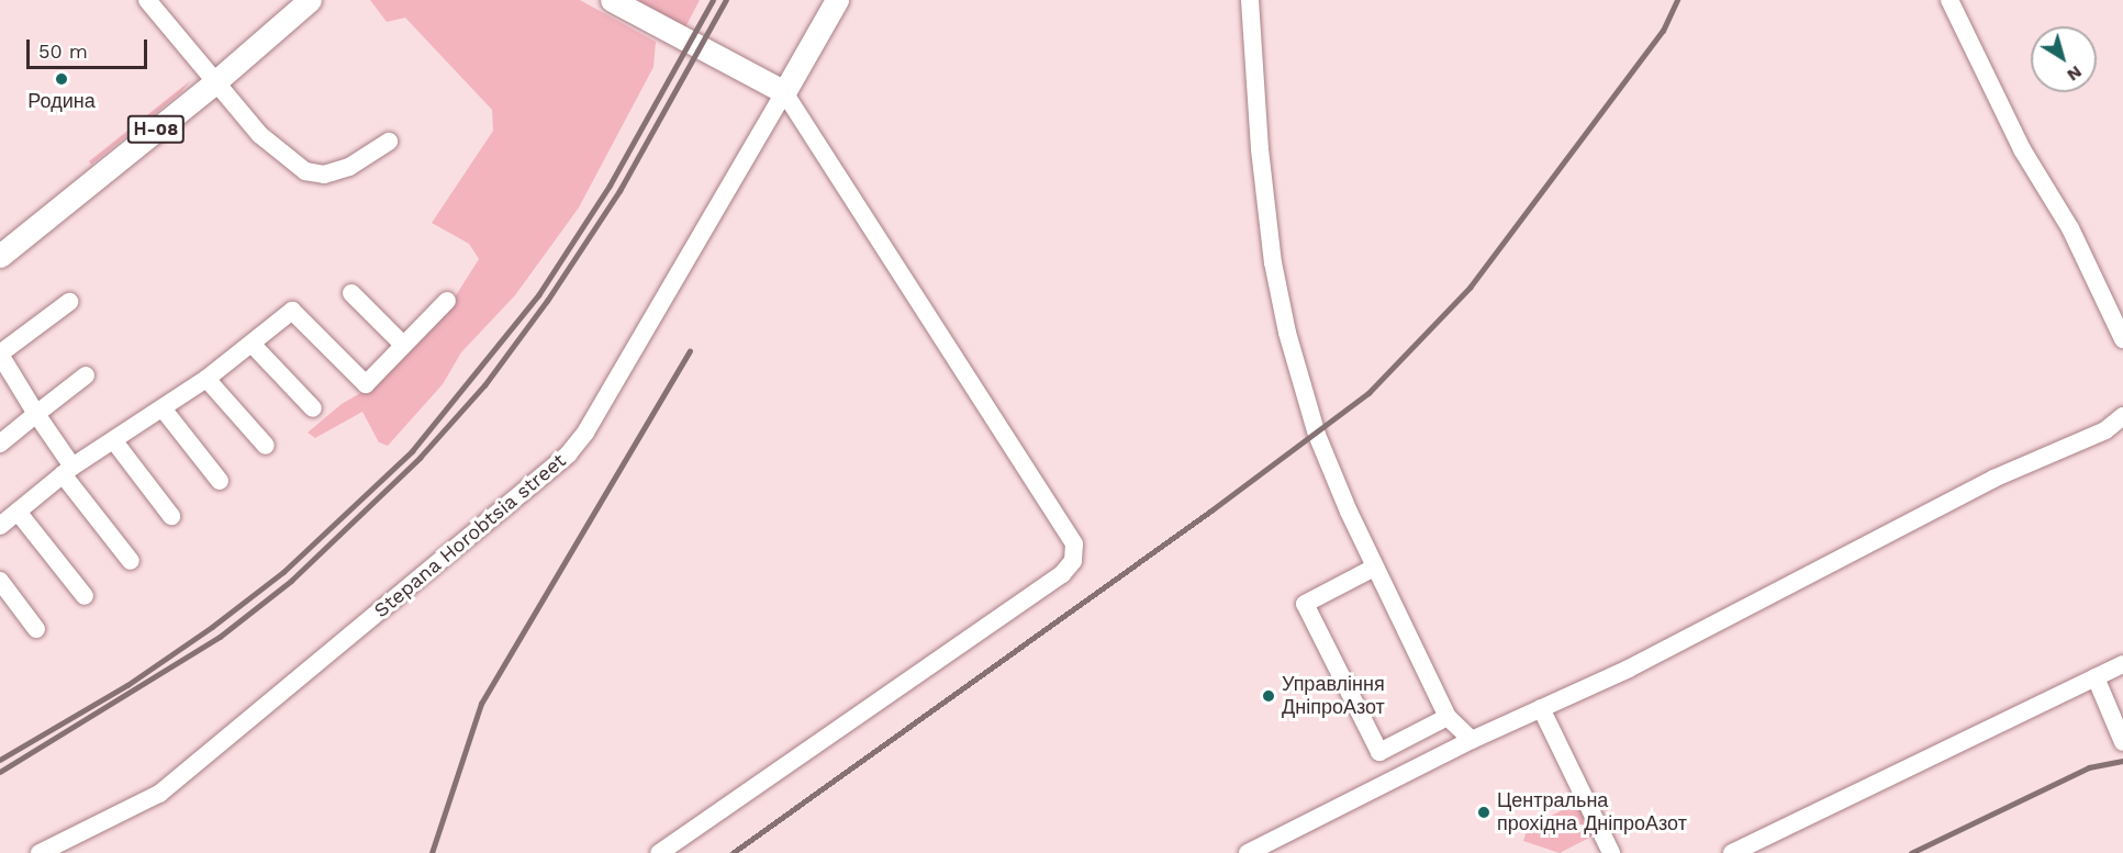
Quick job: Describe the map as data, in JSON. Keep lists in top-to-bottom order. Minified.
{"streets":{"main road":["Н-08","Stepana Horobtsia street"]},"places":["Родина","Управління ДніпроАзот","Центральна прохідна ДніпроАзот"],"scale_bar":"50 m","north":"bottom right"}
